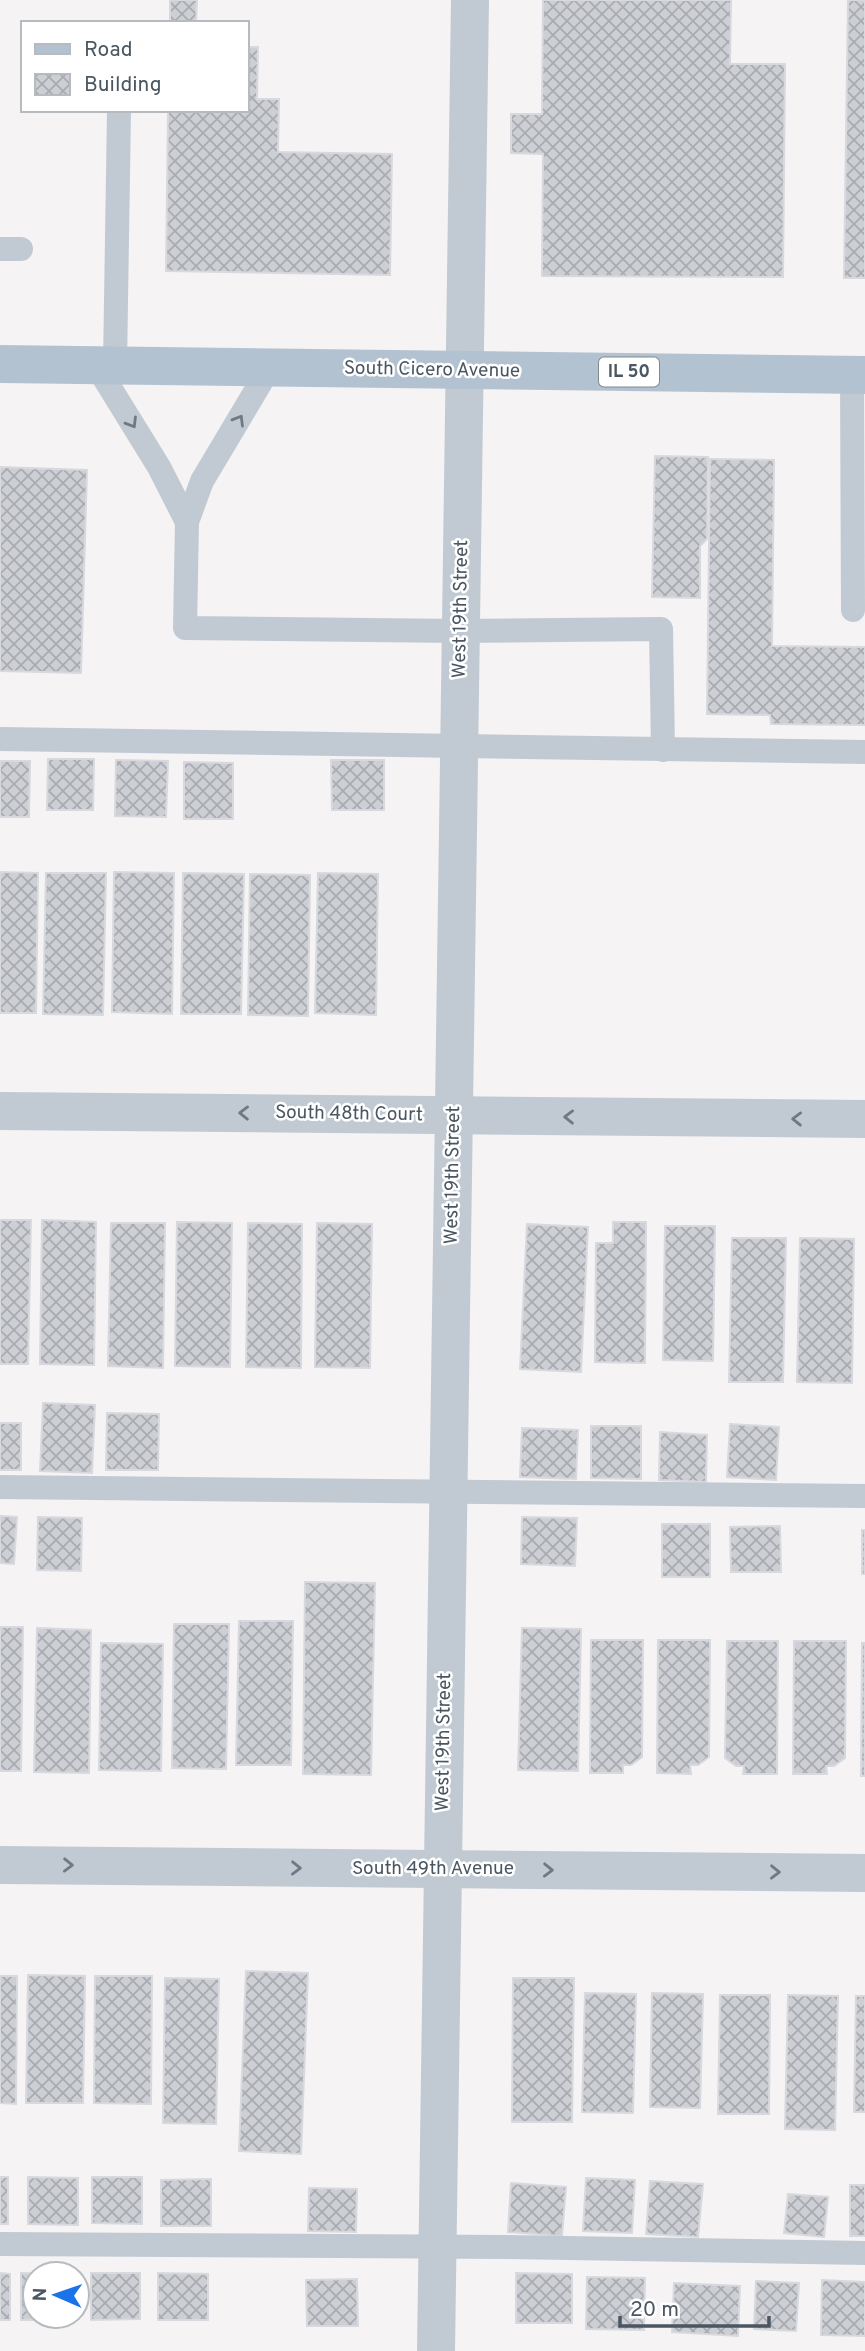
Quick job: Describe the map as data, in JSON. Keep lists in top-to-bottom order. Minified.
{"streets":{"main road":["South Cicero Avenue","IL 50"],"street":["West 19th Street","South 48th Court","South 49th Avenue"]},"crossings":[["South Cicero Avenue","West 19th Street"],["West 19th Street","South 48th Court"],["West 19th Street","South 49th Avenue"]],"one_way":["South 48th Court","South 49th Avenue"],"legend":["Road","Building"],"scale_bar":"20 m","north":"left"}
